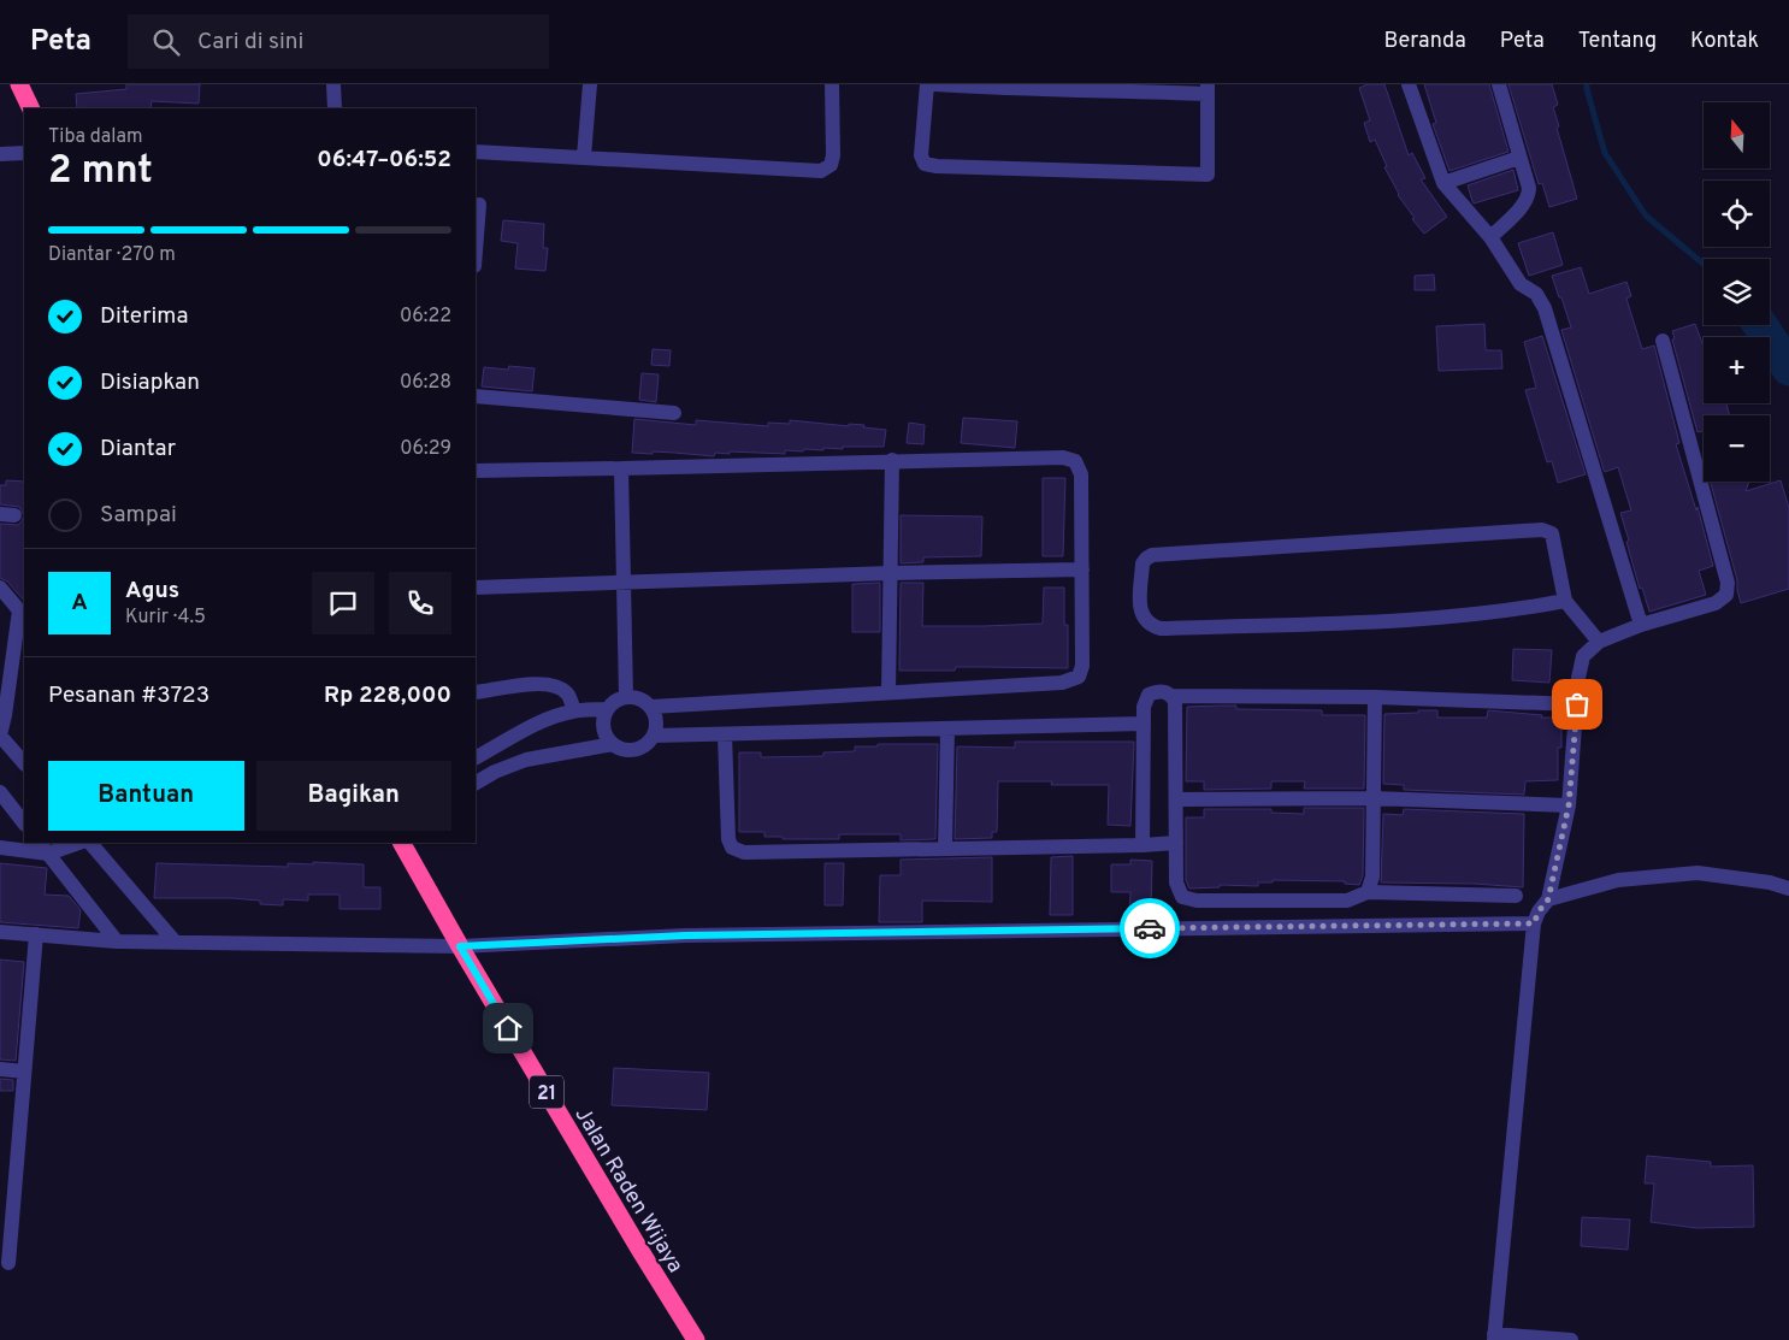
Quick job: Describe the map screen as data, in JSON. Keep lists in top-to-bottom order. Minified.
{"streets":{"highway":["21","Jalan Raden Wijaya"]},"north":"top","page":{"header":"Peta","search":"Cari di sini","nav":["Beranda","Peta","Tentang","Kontak"],"map_buttons":["+","−"],"heading":["2 mnt","Tiba dalam","06:47–06:52"],"panel":["Agus","Kurir · 4.5","Pesanan #3723","Rp 228,000"],"bar":"Diantar · 270 m","list":[["Diterima","06:22"],["Disiapkan","06:28"],["Diantar","06:29"],"Sampai"],"round":"A","buttons":["Bantuan","Bagikan"]}}
